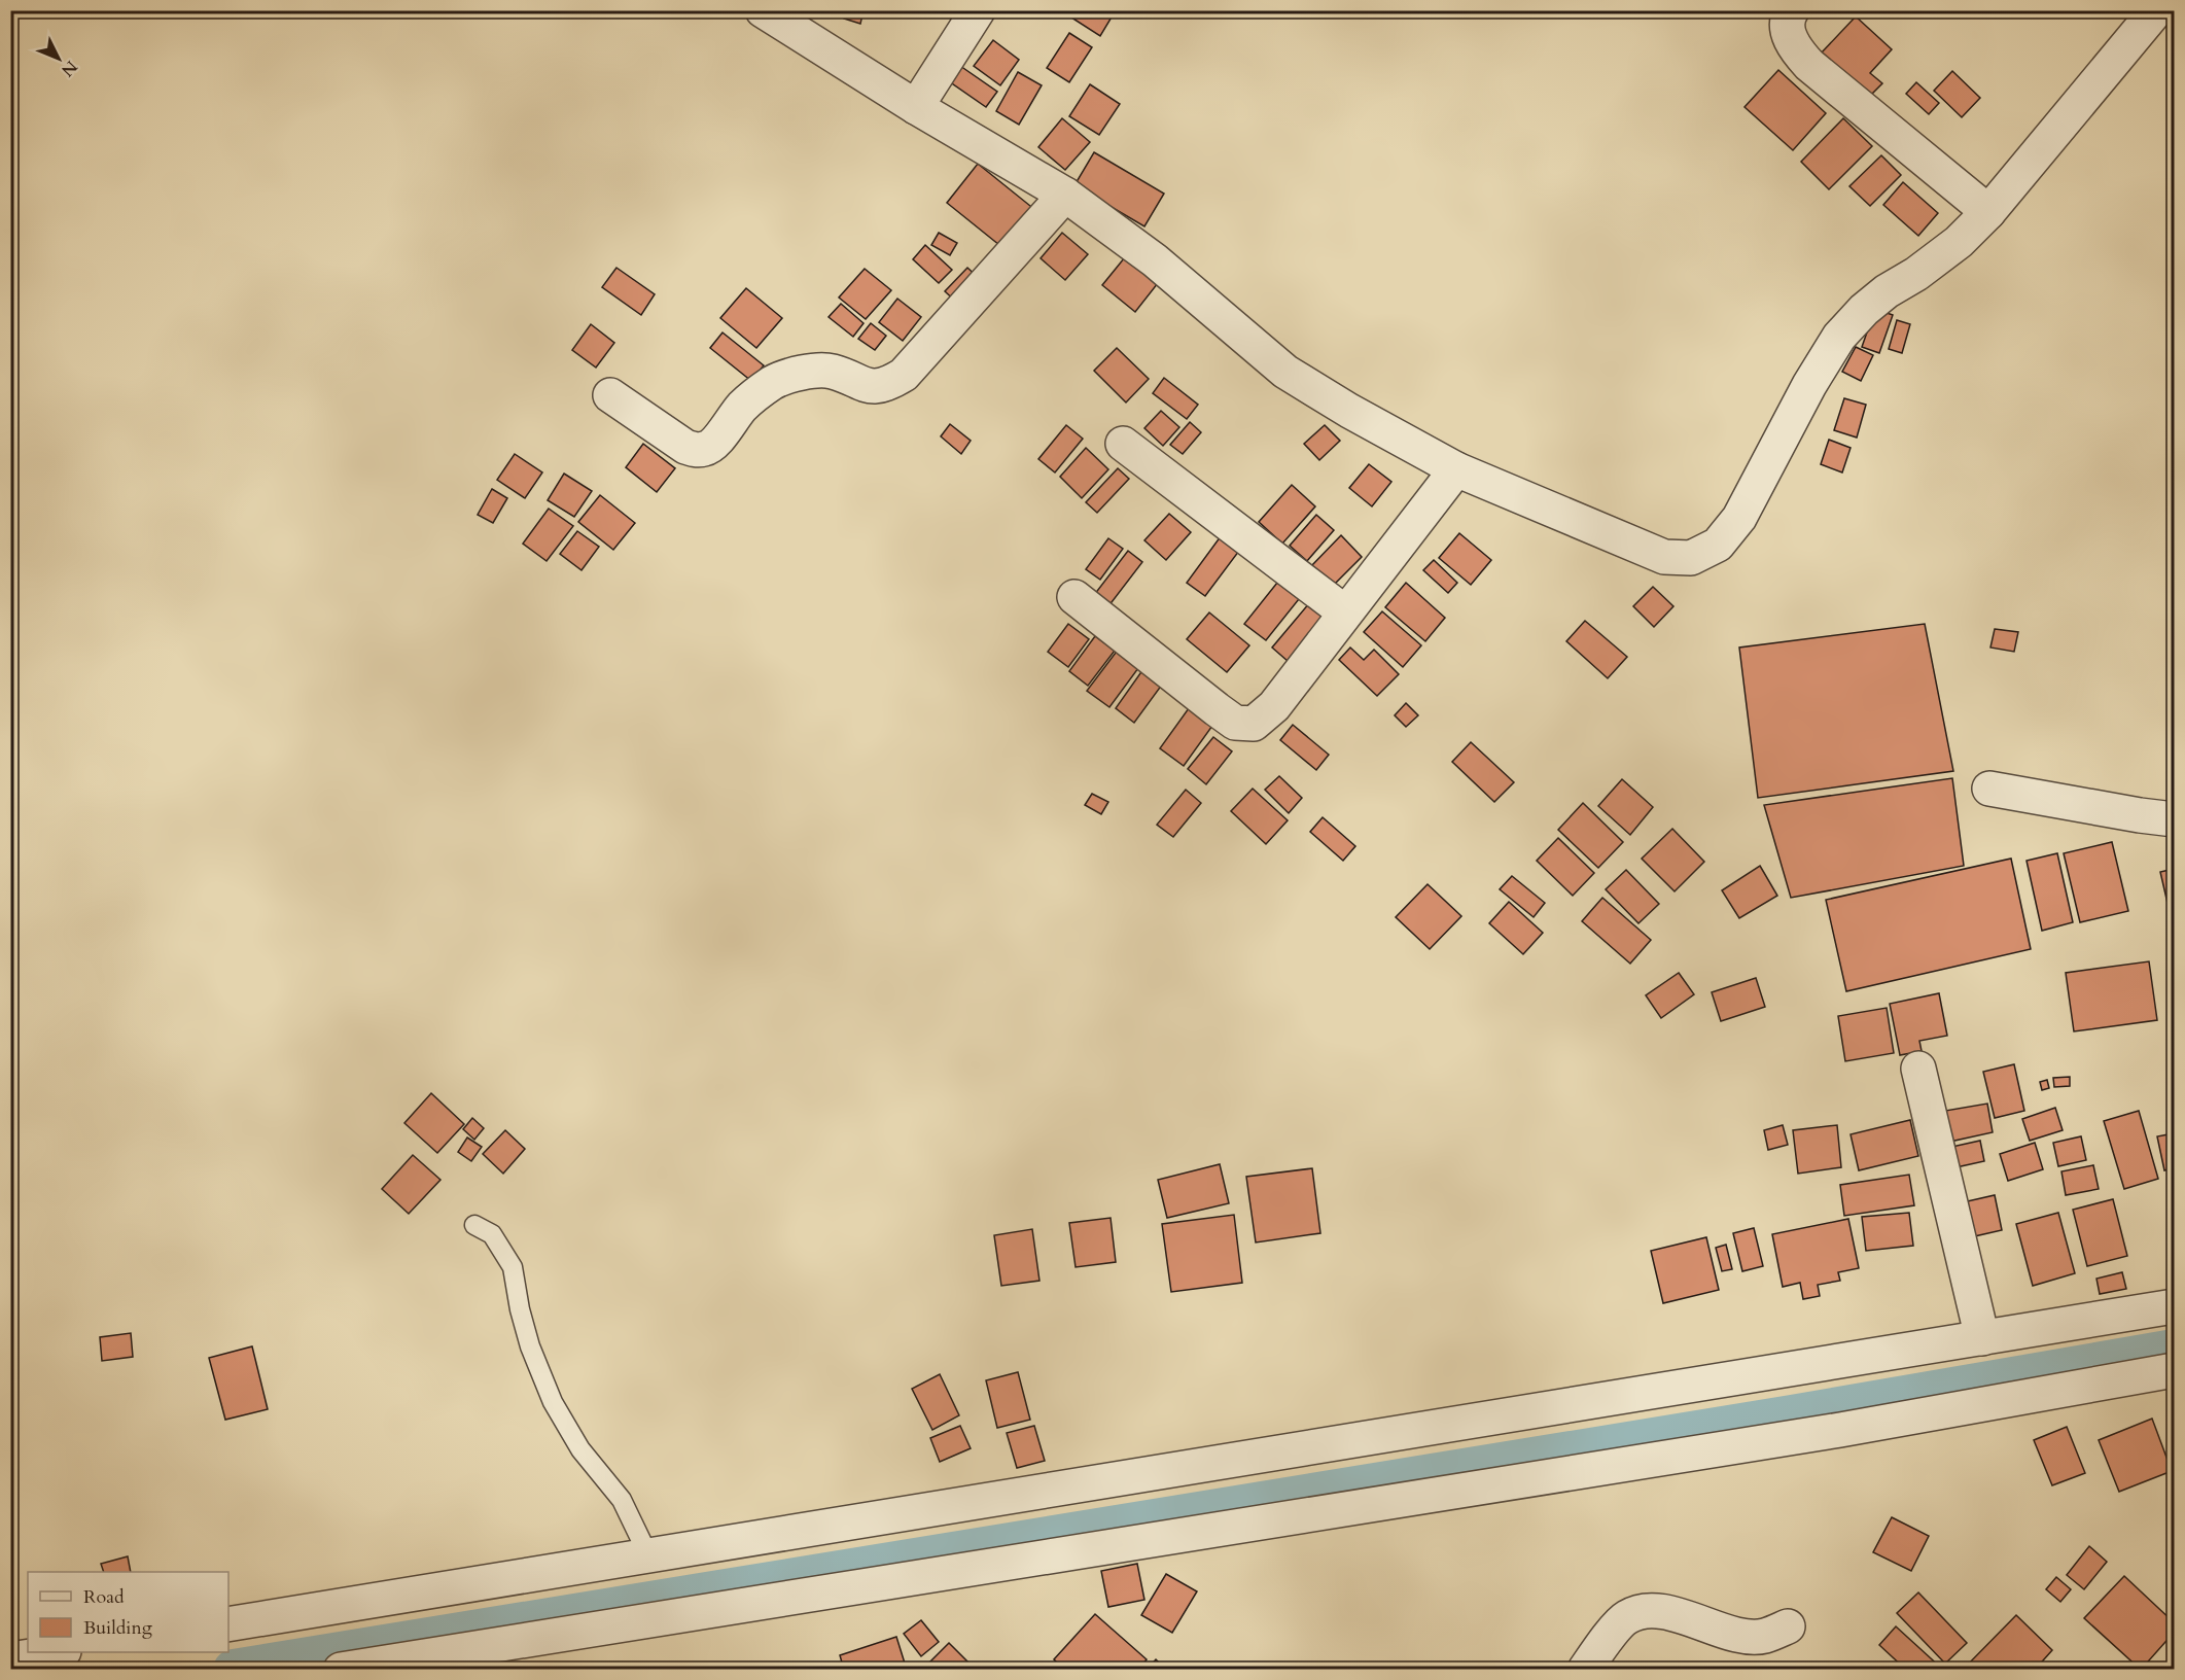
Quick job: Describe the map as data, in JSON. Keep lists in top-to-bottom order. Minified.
{"legend":["Road","Building"],"north":"bottom right"}
